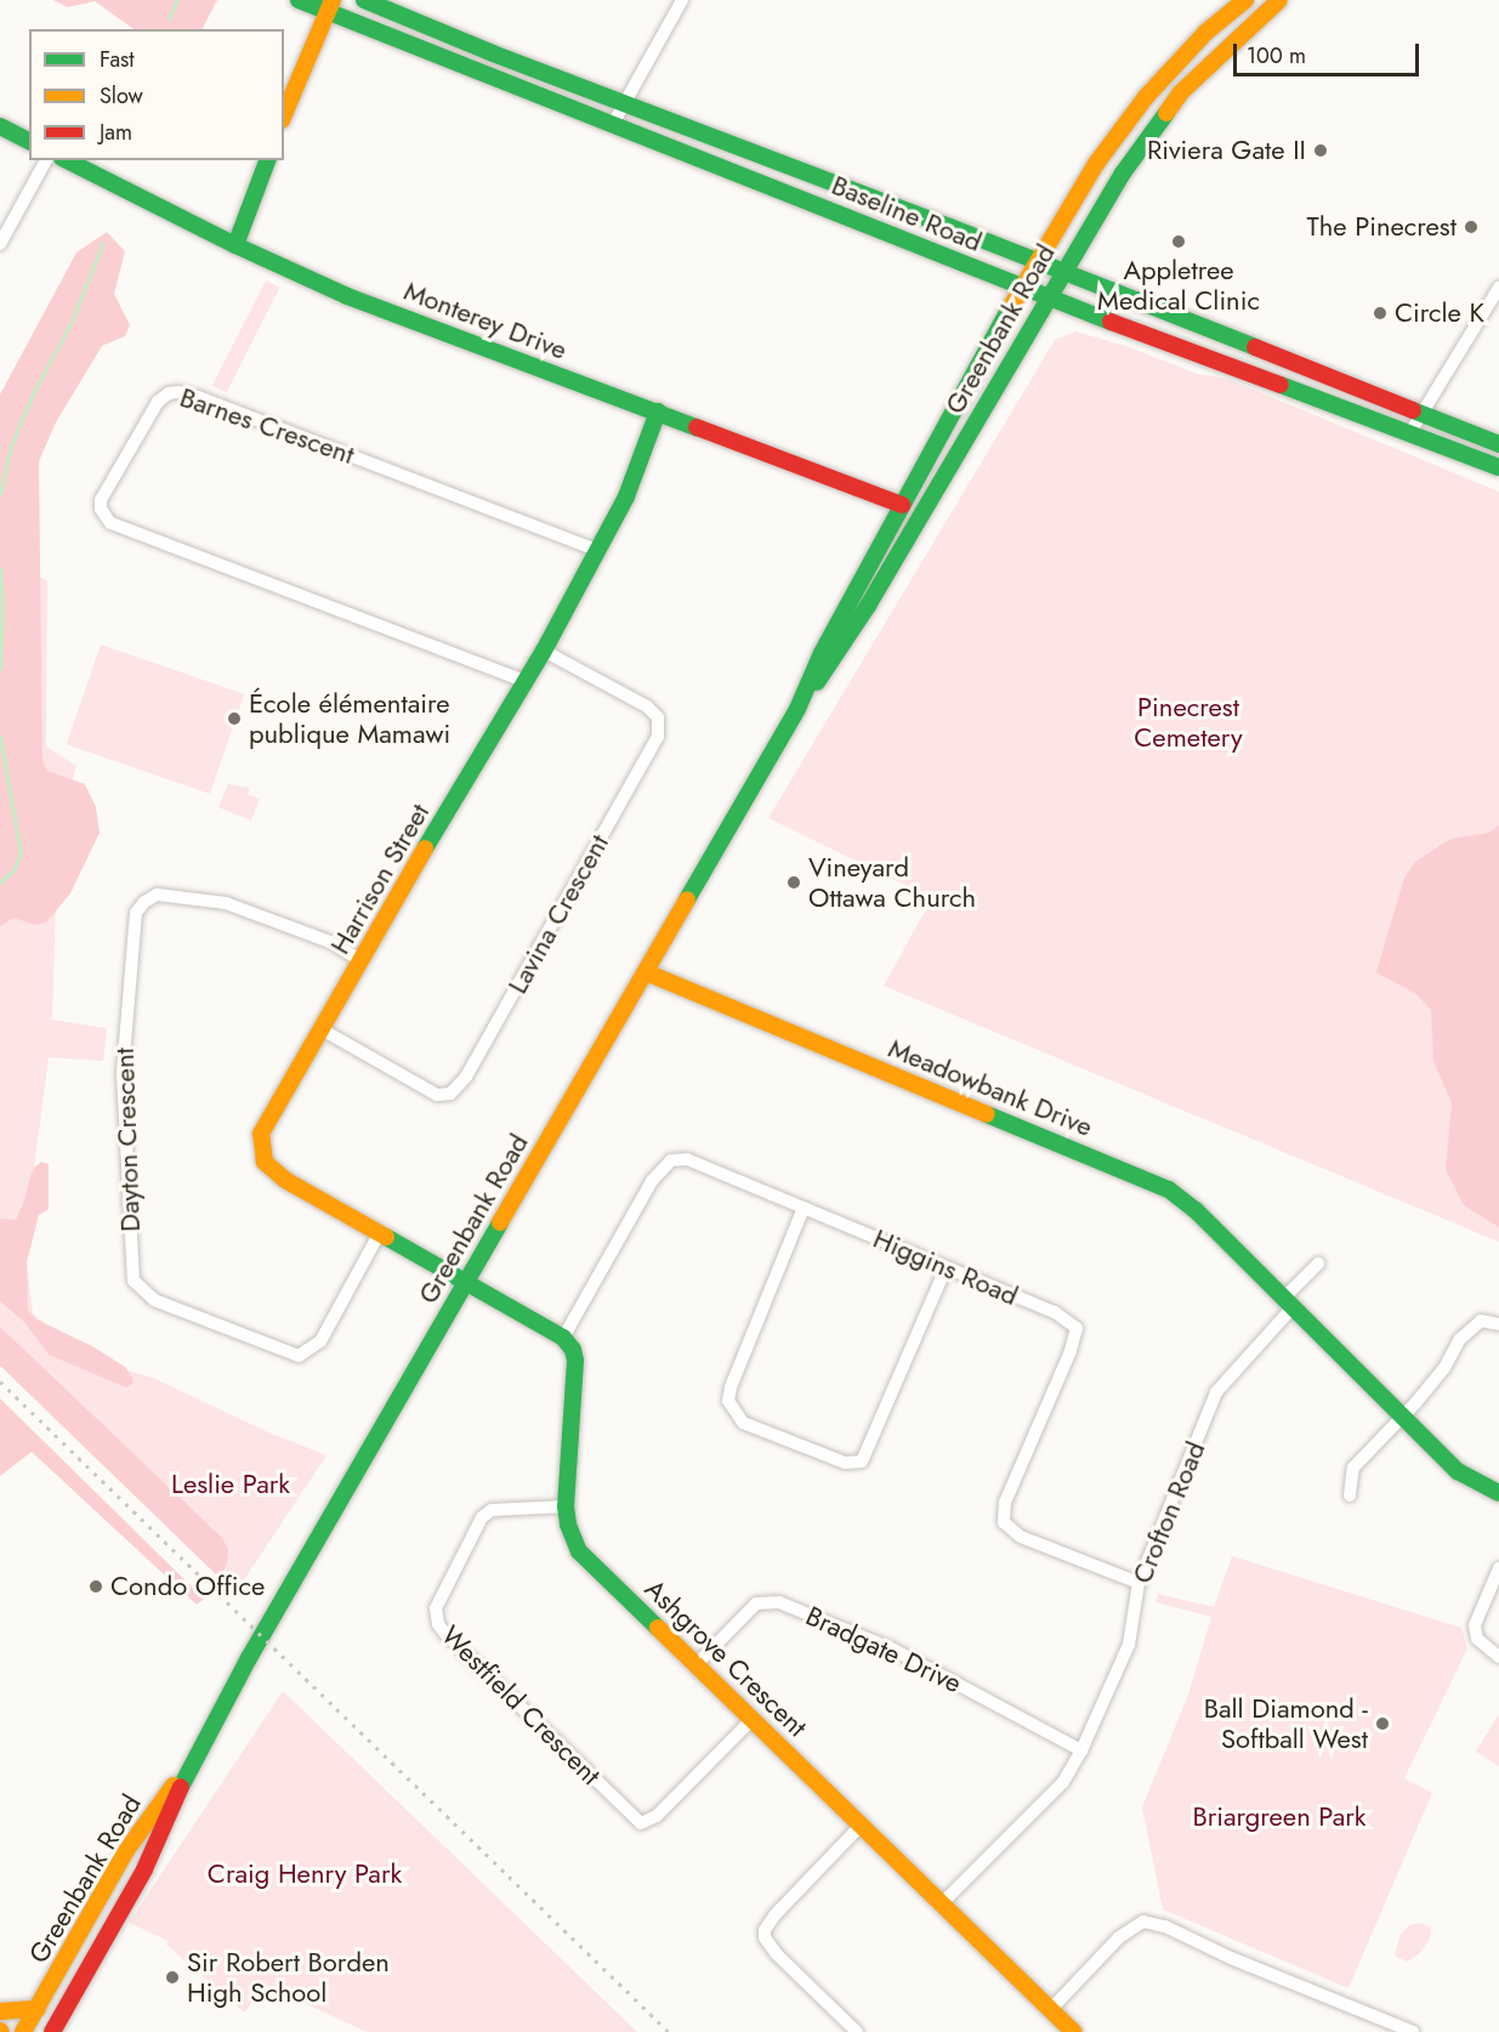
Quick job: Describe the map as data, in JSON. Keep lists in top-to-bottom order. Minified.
{"streets":{"main road":["Baseline Road","Monterey Drive","Greenbank Road","Harrison Street","Meadowbank Drive","Ashgrove Crescent"],"street":["Barnes Crescent","Lavina Crescent","Dayton Crescent","Higgins Road","Crofton Road","Bradgate Drive","Westfield Crescent"]},"crossings":[["Baseline Road","Greenbank Road"],["Monterey Drive","Greenbank Road"],["Monterey Drive","Harrison Street"],["Greenbank Road","Harrison Street"],["Greenbank Road","Meadowbank Drive"],["Barnes Crescent","Harrison Street"],["Harrison Street","Lavina Crescent"],["Harrison Street","Dayton Crescent"],["Meadowbank Drive","Crofton Road"],["Higgins Road","Crofton Road"],["Higgins Road","Ashgrove Crescent"],["Crofton Road","Bradgate Drive"],["Crofton Road","Ashgrove Crescent"],["Bradgate Drive","Ashgrove Crescent"],["Ashgrove Crescent","Westfield Crescent"]],"parks":["Pinecrest Cemetery","Leslie Park","Briargreen Park","Craig Henry Park"],"places":["Riviera Gate II","The Pinecrest","Appletree Medical Clinic","Circle K","École élémentaire publique Mamawi","Vineyard Ottawa Church","Condo Office","Ball Diamond - Softball West","Sir Robert Borden High School"],"legend":["Fast","Slow","Jam"],"scale_bar":"100 m"}
